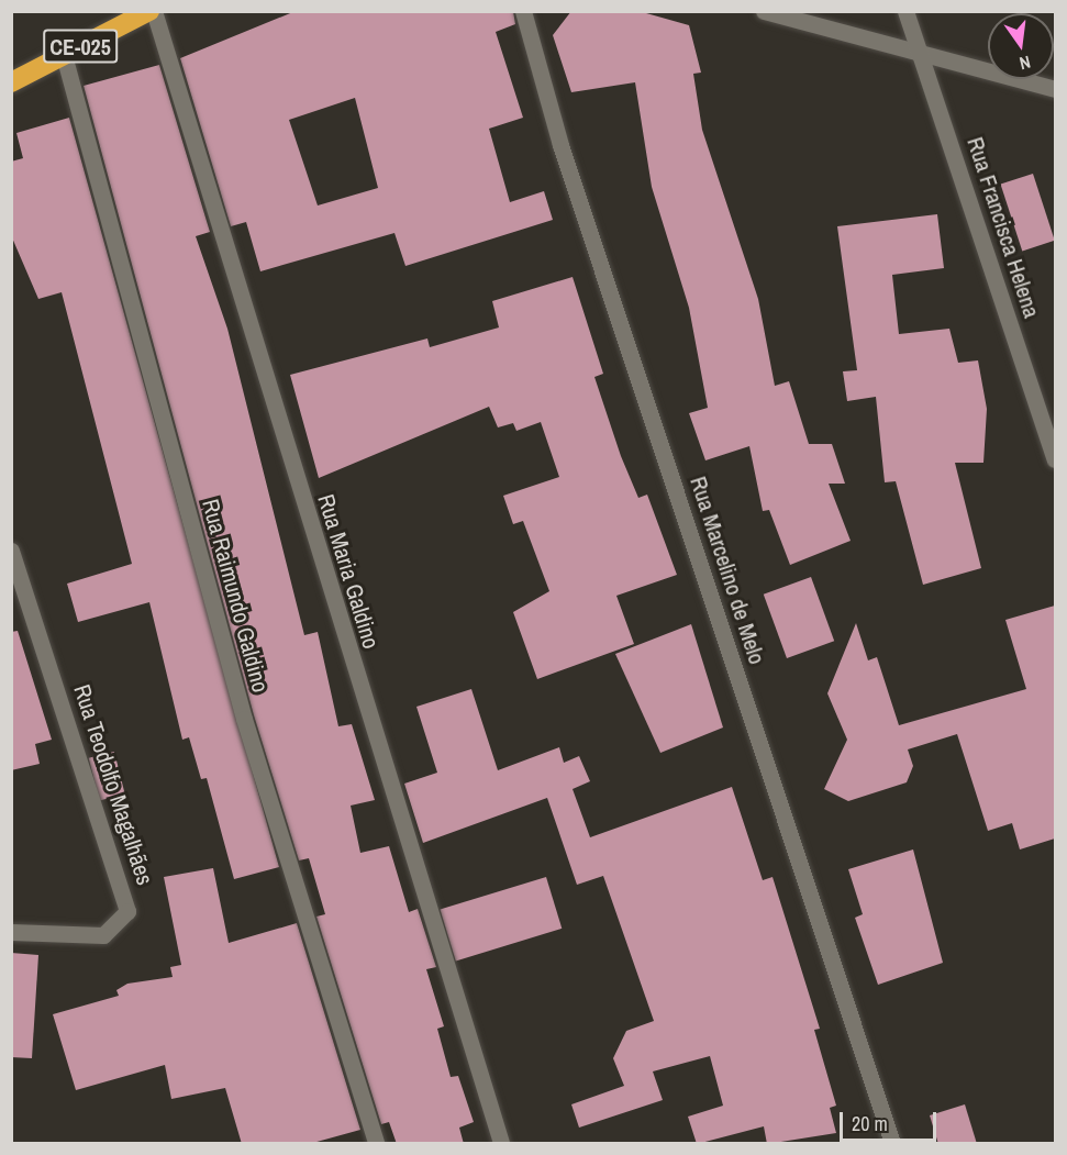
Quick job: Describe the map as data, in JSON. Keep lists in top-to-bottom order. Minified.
{"streets":{"highway":["CE-025"],"street":["Rua Francisca Helena","Rua Marcelino de Melo","Rua Maria Galdino","Rua Raimundo Galdino","Rua Teodolfo Magalhães"]},"crossings":[["CE-025","Rua Maria Galdino"],["CE-025","Rua Raimundo Galdino"]],"scale_bar":"20 m","north":"bottom"}
